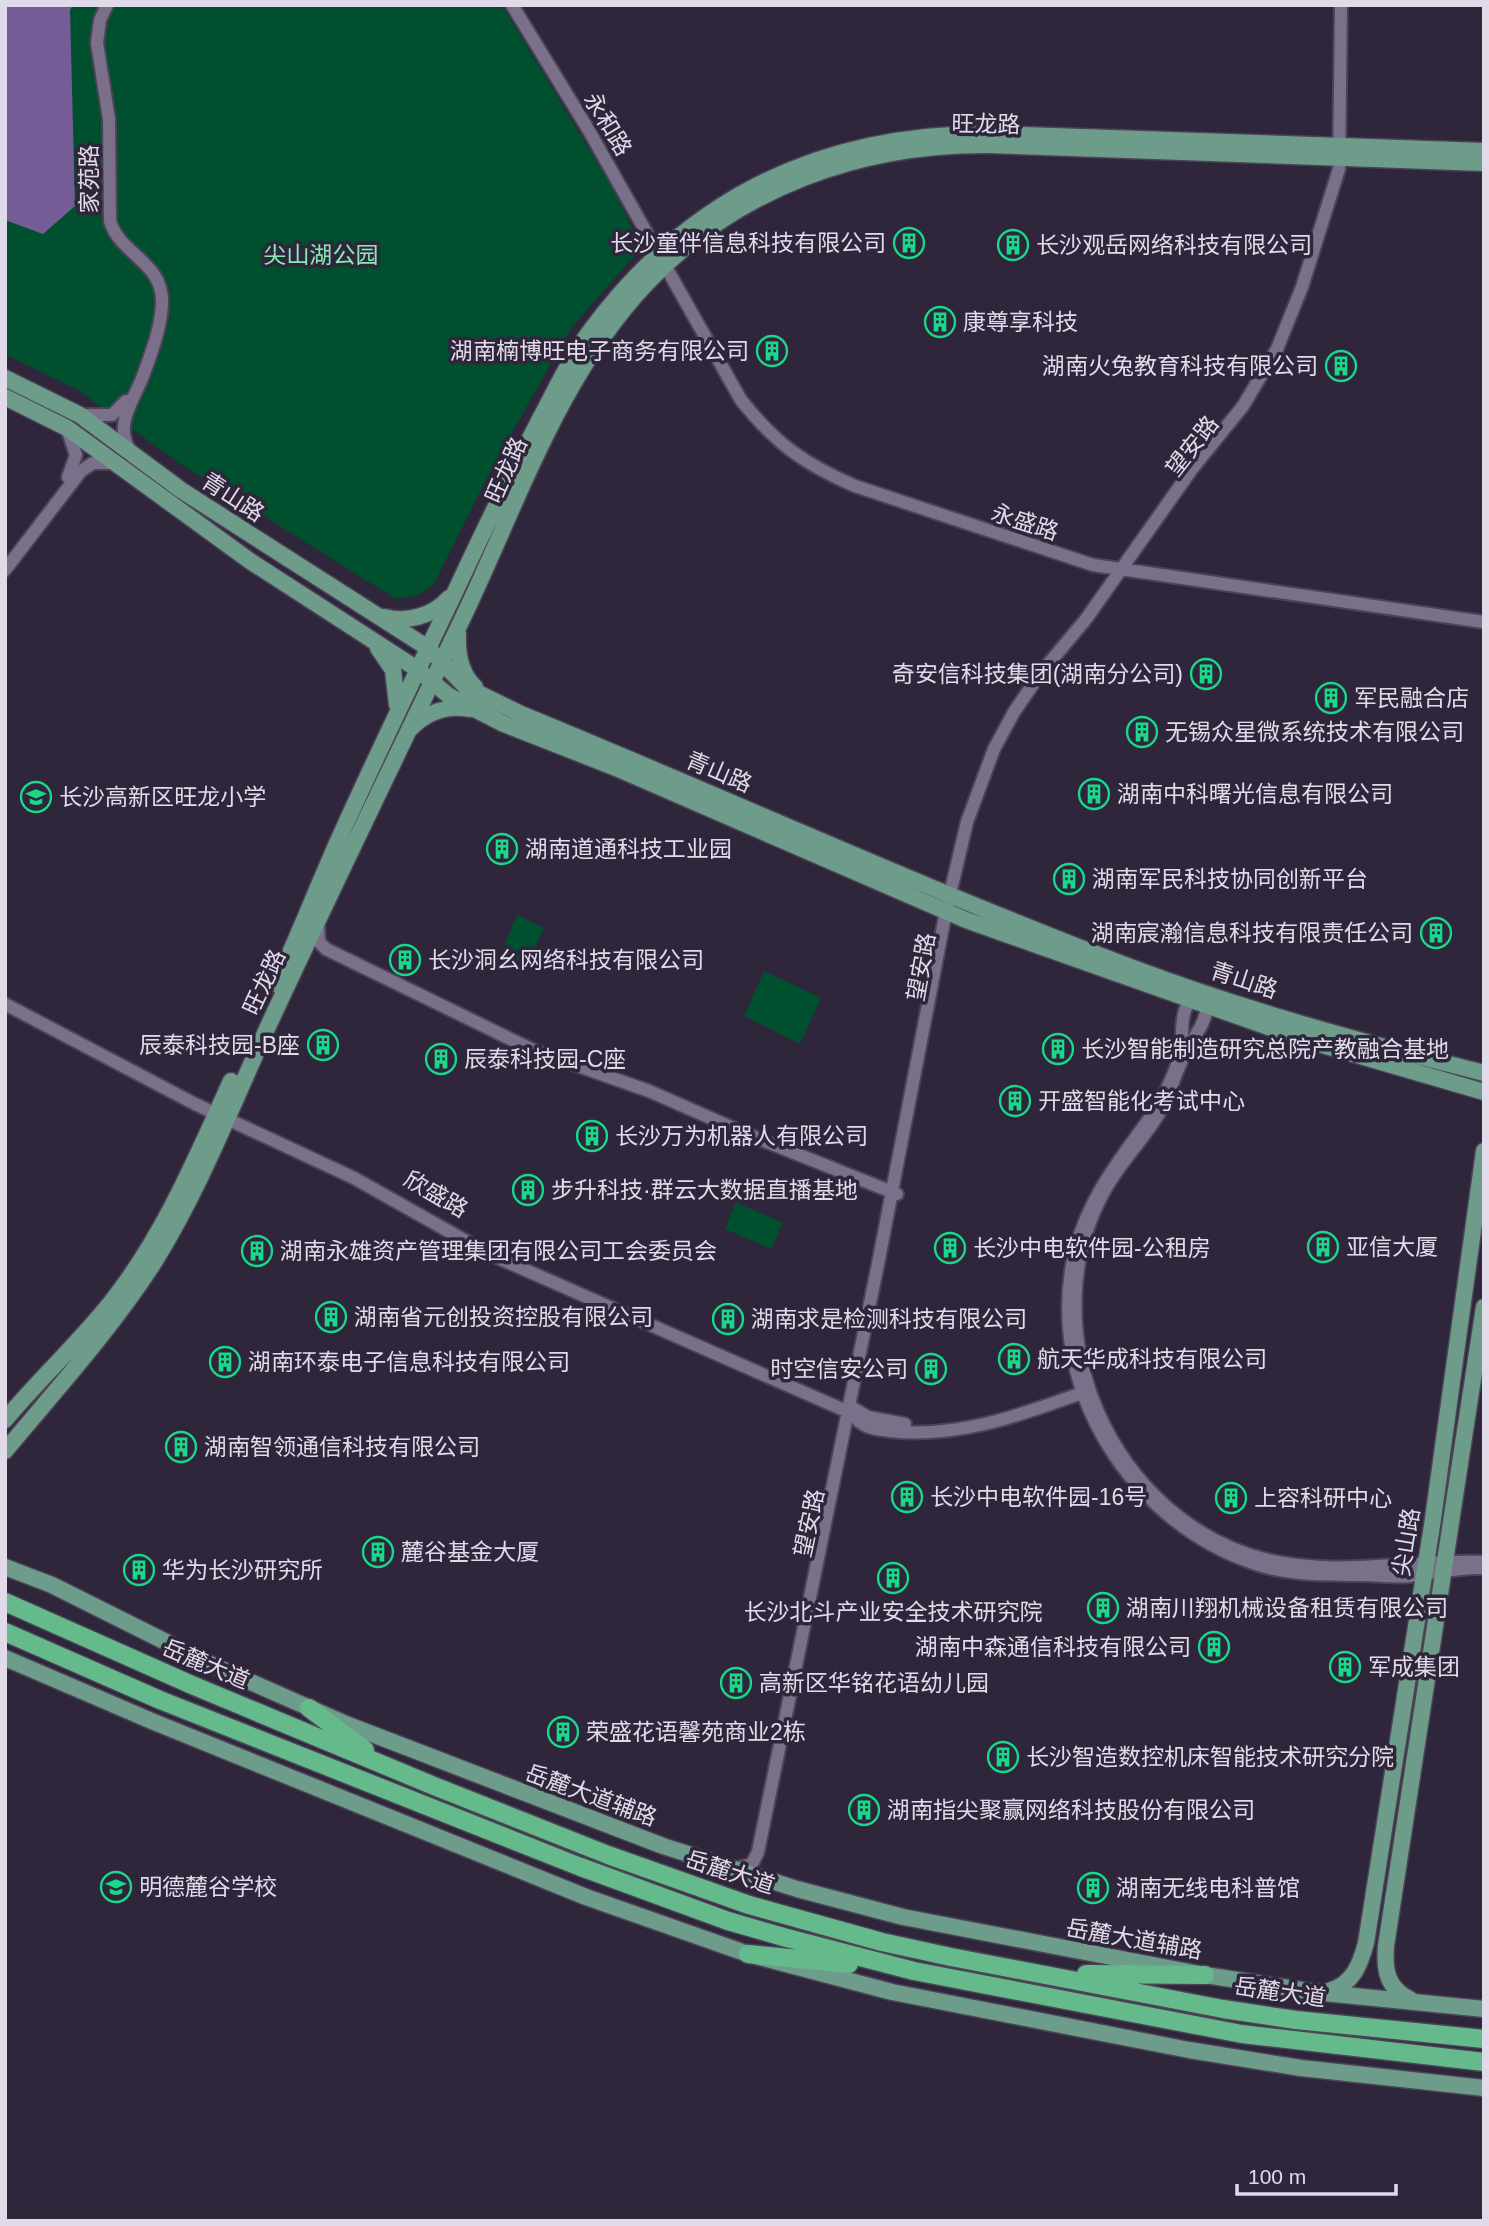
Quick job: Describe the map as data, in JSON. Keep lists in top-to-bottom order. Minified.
{"streets":{"highway":["岳麓大道"],"main road":["旺龙路","青山路","尖山路","岳麓大道辅路"],"street":["永和路","家苑路","望安路","永盛路","欣盛路"]},"crossings":[["永和路","旺龙路"],["永和路","永盛路"],["旺龙路","望安路"],["旺龙路","青山路"],["旺龙路","永盛路"],["旺龙路","欣盛路"],["家苑路","青山路"],["望安路","青山路"],["望安路","永盛路"],["望安路","欣盛路"],["望安路","岳麓大道辅路"],["尖山路","岳麓大道辅路"]],"parks":["尖山湖公园"],"places":{"building":["长沙童伴信息科技有限公司","长沙观岳网络科技有限公司","康尊享科技","湖南楠博旺电子商务有限公司","湖南火兔教育科技有限公司","奇安信科技集团(湖南分公司)","军民融合店","无锡众星微系统技术有限公司","湖南中科曙光信息有限公司","湖南道通科技工业园","湖南军民科技协同创新平台","湖南宸瀚信息科技有限责任公司","长沙洞幺网络科技有限公司","辰泰科技园-B座","长沙智能制造研究总院产教融合基地","辰泰科技园-C座","开盛智能化考试中心","长沙万为机器人有限公司","步升科技·群云大数据直播基地","亚信大厦","长沙中电软件园-公租房","湖南永雄资产管理集团有限公司工会委员会","湖南省元创投资控股有限公司","湖南求是检测科技有限公司","航天华成科技有限公司","湖南环泰电子信息科技有限公司","时空信安公司","湖南智领通信科技有限公司","长沙中电软件园-16号","上容科研中心","麓谷基金大厦","华为长沙研究所","长沙北斗产业安全技术研究院","湖南川翔机械设备租赁有限公司","湖南中森通信科技有限公司","军成集团","高新区华铭花语幼儿园","荣盛花语馨苑商业2栋","长沙智造数控机床智能技术研究分院","湖南指尖聚赢网络科技股份有限公司","湖南无线电科普馆"],"school or university":["长沙高新区旺龙小学","明德麓谷学校"]},"scale_bar":"100 m"}
